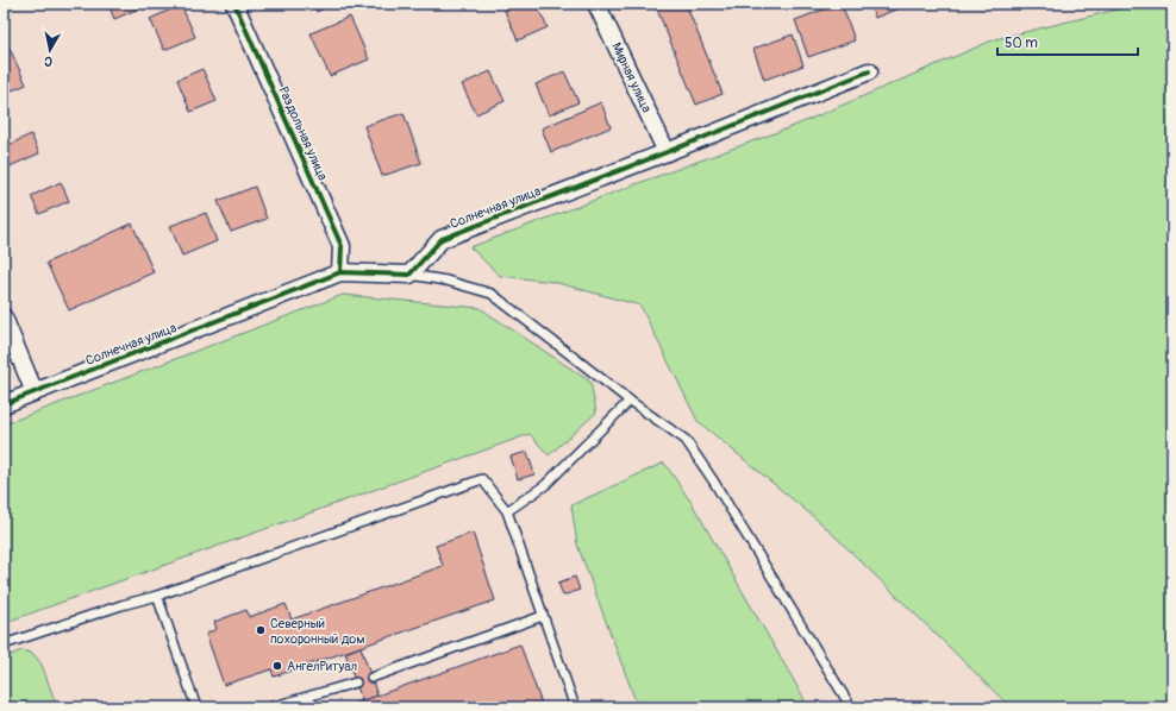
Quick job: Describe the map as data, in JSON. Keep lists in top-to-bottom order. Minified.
{"streets":{"street":["Мирная улица","Раздольная улица","Солнечная улица"]},"crossings":[["Мирная улица","Солнечная улица"],["Раздольная улица","Солнечная улица"]],"places":["Северный похоронный дом","АнгелРитуал"],"scale_bar":"50 m","north":"bottom"}
